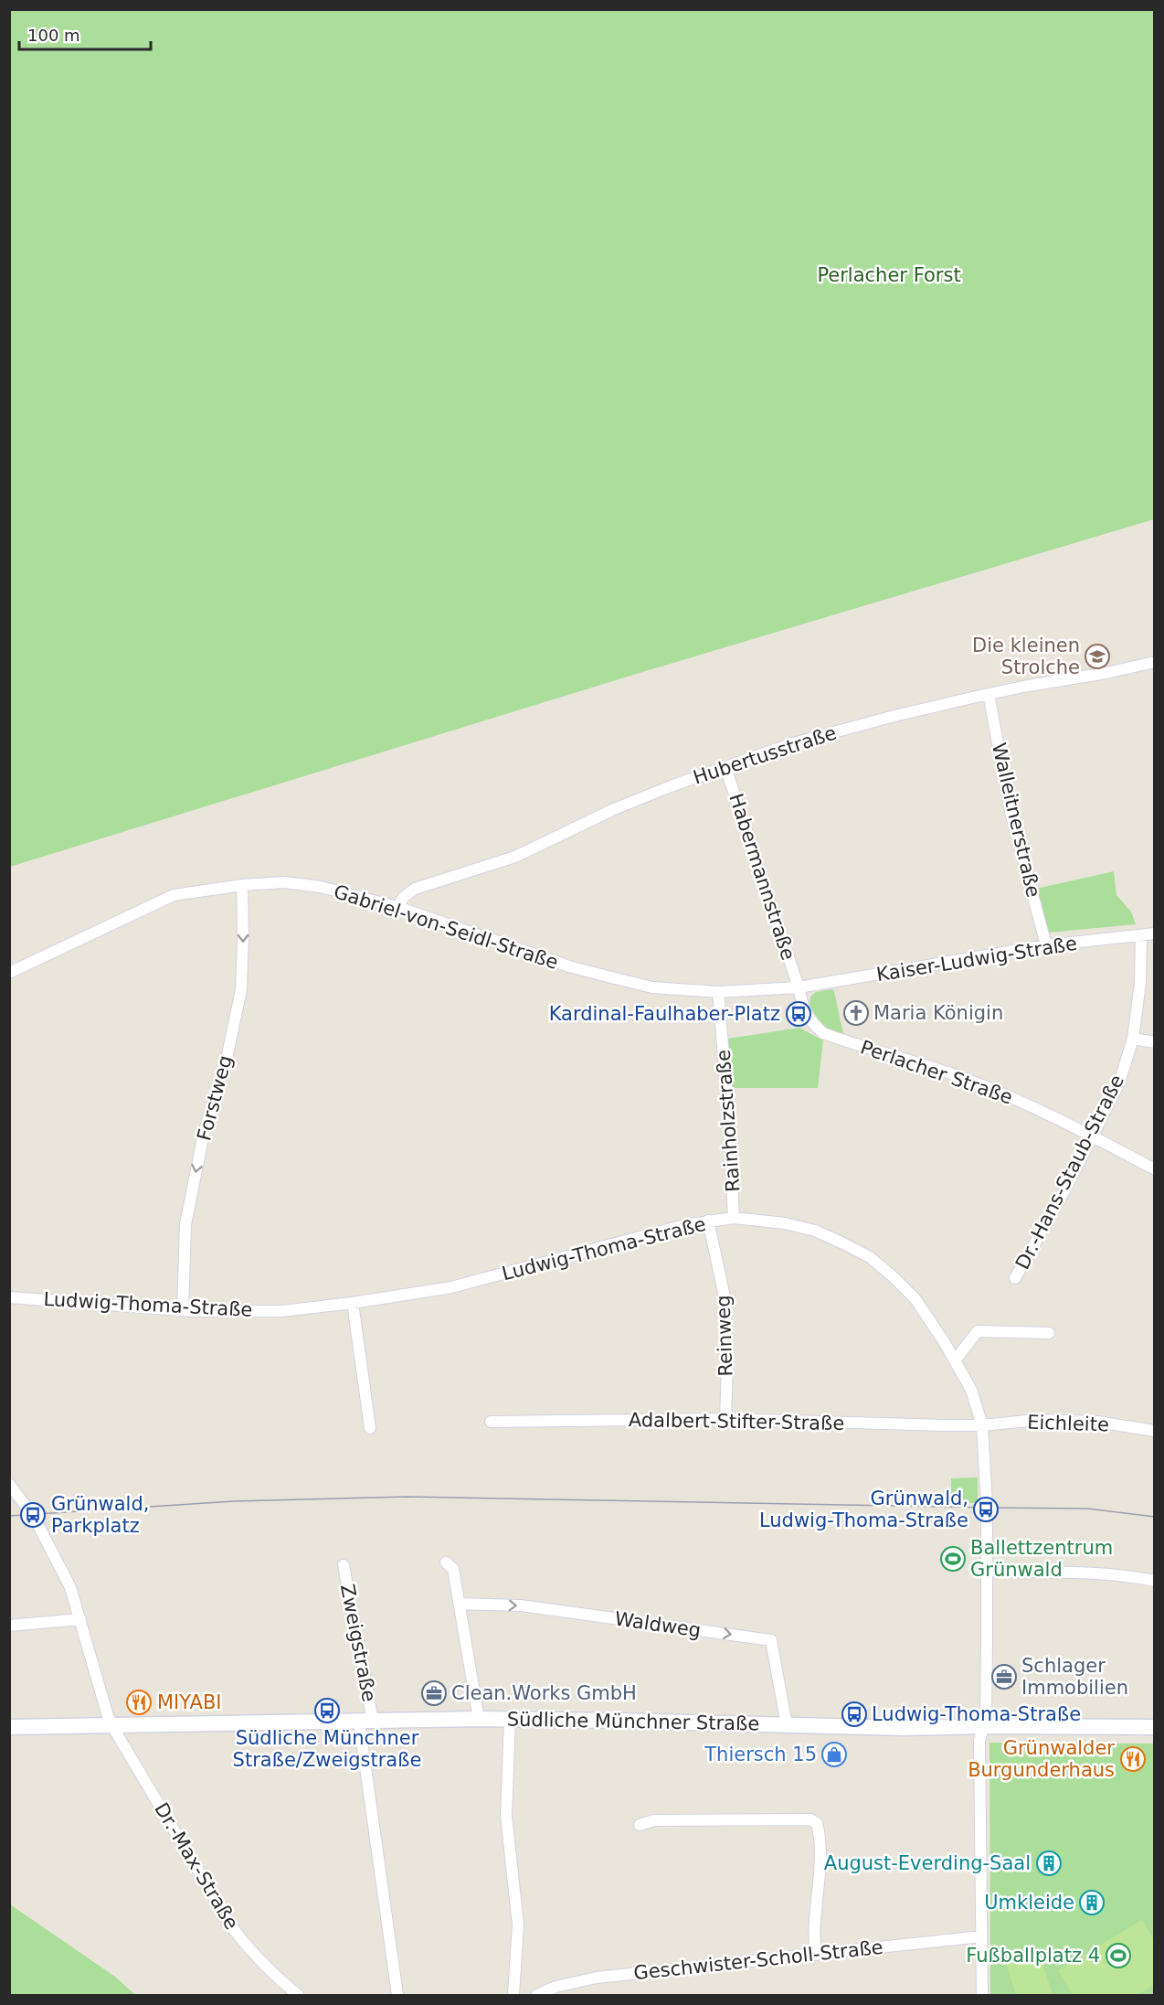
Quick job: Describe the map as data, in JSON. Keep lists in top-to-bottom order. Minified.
{"streets":{"main road":["Südliche Münchner Straße"],"street":["Hubertusstraße","Walleitnerstraße","Habermannstraße","Gabriel-von-Seidl-Straße","Kaiser-Ludwig-Straße","Perlacher Straße","Forstweg","Rainholzstraße","Dr.-Hans-Staub-Straße","Ludwig-Thoma-Straße","Reinweg","Adalbert-Stifter-Straße","Eichleite","Waldweg","Zweigstraße","Dr.-Max-Straße","Geschwister-Scholl-Straße"]},"crossings":[["Hubertusstraße","Walleitnerstraße"],["Hubertusstraße","Habermannstraße"],["Hubertusstraße","Gabriel-von-Seidl-Straße"],["Walleitnerstraße","Kaiser-Ludwig-Straße"],["Habermannstraße","Gabriel-von-Seidl-Straße"],["Habermannstraße","Kaiser-Ludwig-Straße"],["Habermannstraße","Perlacher Straße"],["Gabriel-von-Seidl-Straße","Kaiser-Ludwig-Straße"],["Gabriel-von-Seidl-Straße","Perlacher Straße"],["Gabriel-von-Seidl-Straße","Forstweg"],["Gabriel-von-Seidl-Straße","Rainholzstraße"],["Kaiser-Ludwig-Straße","Perlacher Straße"],["Kaiser-Ludwig-Straße","Dr.-Hans-Staub-Straße"],["Perlacher Straße","Dr.-Hans-Staub-Straße"],["Forstweg","Ludwig-Thoma-Straße"],["Rainholzstraße","Ludwig-Thoma-Straße"],["Ludwig-Thoma-Straße","Reinweg"],["Ludwig-Thoma-Straße","Adalbert-Stifter-Straße"],["Ludwig-Thoma-Straße","Eichleite"],["Ludwig-Thoma-Straße","Südliche Münchner Straße"],["Ludwig-Thoma-Straße","Geschwister-Scholl-Straße"],["Reinweg","Adalbert-Stifter-Straße"],["Adalbert-Stifter-Straße","Eichleite"],["Waldweg","Südliche Münchner Straße"],["Zweigstraße","Südliche Münchner Straße"],["Südliche Münchner Straße","Dr.-Max-Straße"]],"one_way":["Forstweg","Waldweg"],"parks":["Perlacher Forst"],"places":{"school or university":["Die kleinen Strolche"],"church":["Maria Königin"],"bus stop":["Kardinal-Faulhaber-Platz","Grünwald, Ludwig-Thoma-Straße","Grünwald, Parkplatz","Südliche Münchner Straße/Zweigstraße","Ludwig-Thoma-Straße"],"sports":["Ballettzentrum Grünwald","Fußballplatz 4"],"office":["Schlager Immobilien","Clean.Works GmbH"],"restaurant":["MIYABI","Grünwalder Burgunderhaus"],"shop":["Thiersch 15"],"building":["August-Everding-Saal","Umkleide"]},"scale_bar":"100 m"}
